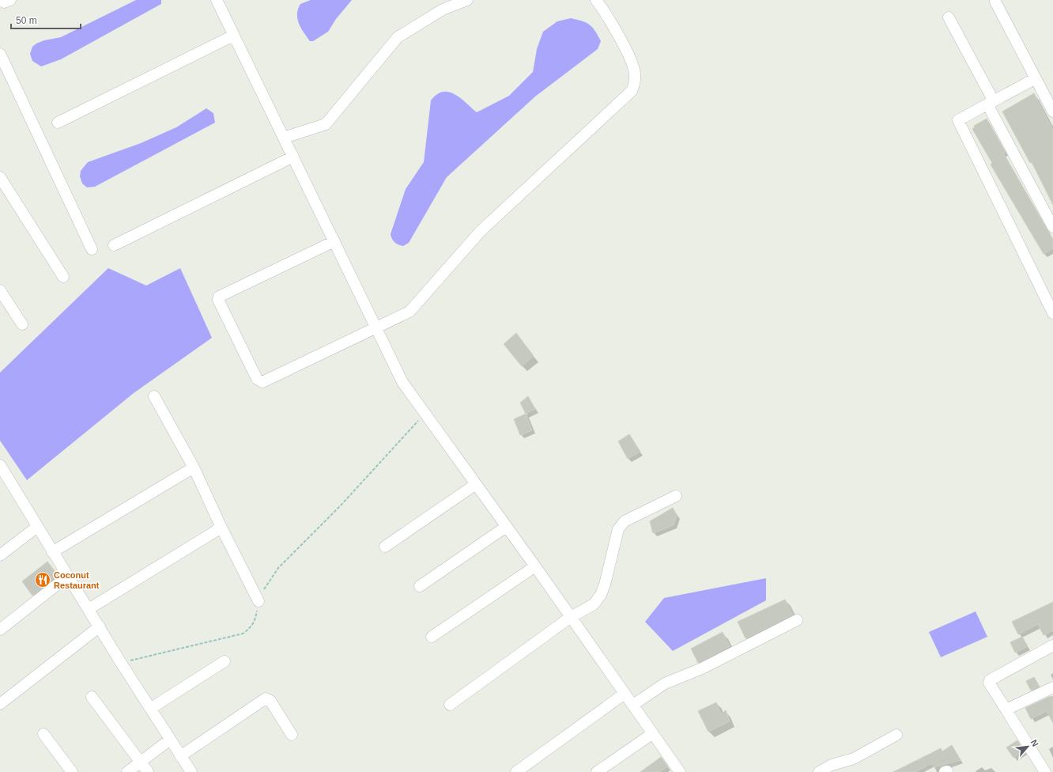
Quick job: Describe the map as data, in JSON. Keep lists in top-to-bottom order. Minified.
{"places":{"restaurant":["Coconut Restaurant"]},"scale_bar":"50 m","north":"top right"}
